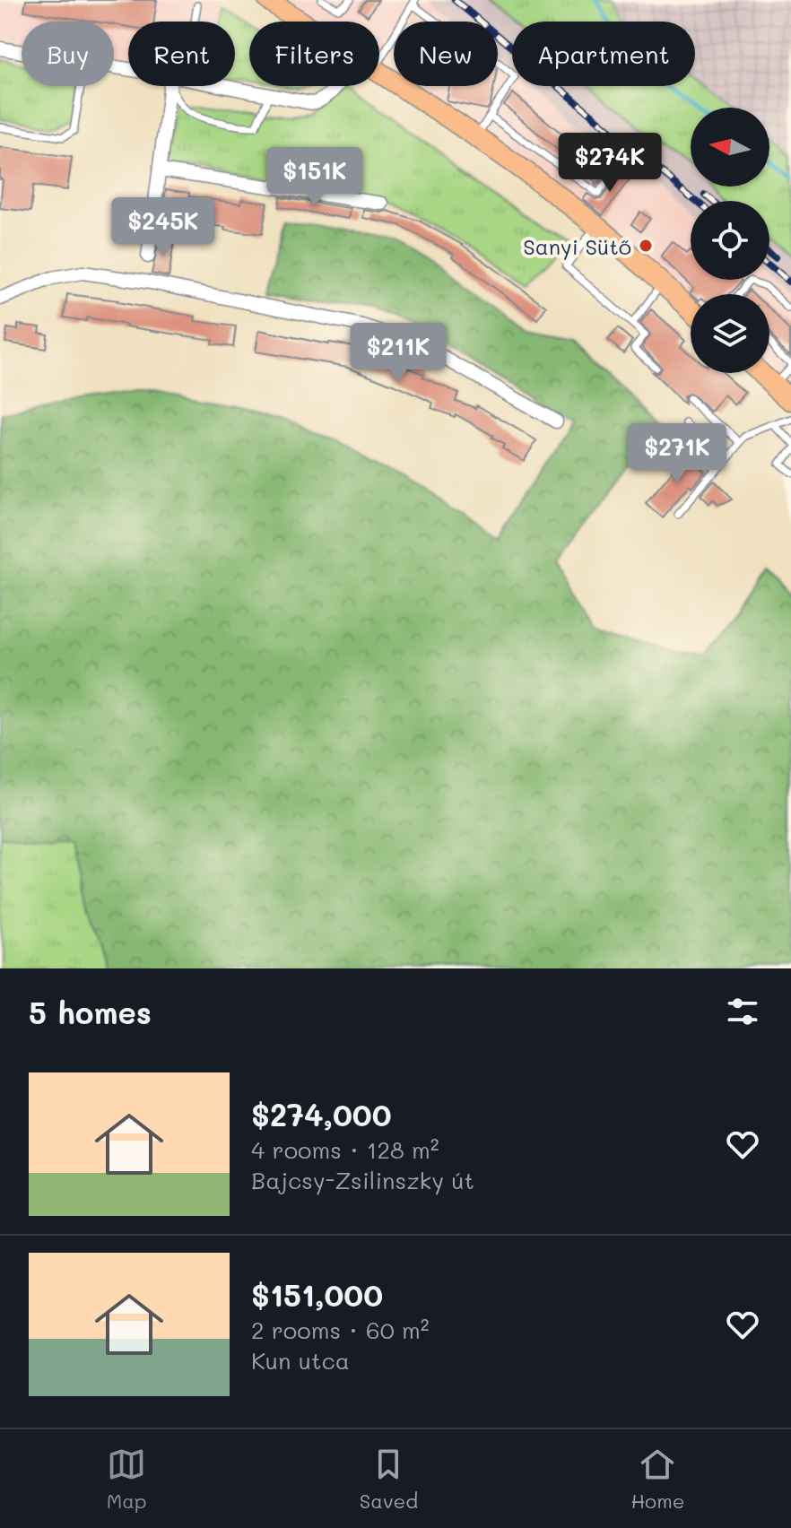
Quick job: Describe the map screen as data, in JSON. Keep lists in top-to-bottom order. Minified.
{"places":["Sanyi Sütő"],"north":"left","page":{"chip":["Buy","Rent","Filters","New","Apartment"],"price":["$274K","$151K","$245K","$211K","$271K"],"heading":"5 homes","list":[{"name":"$274,000","note":"4 rooms · 128 m² · Bajcsy-Zsilinszky út"},{"name":"$151,000","note":"2 rooms · 60 m² · Kun utca"}],"tabs":["Map","Saved","Home"]}}
